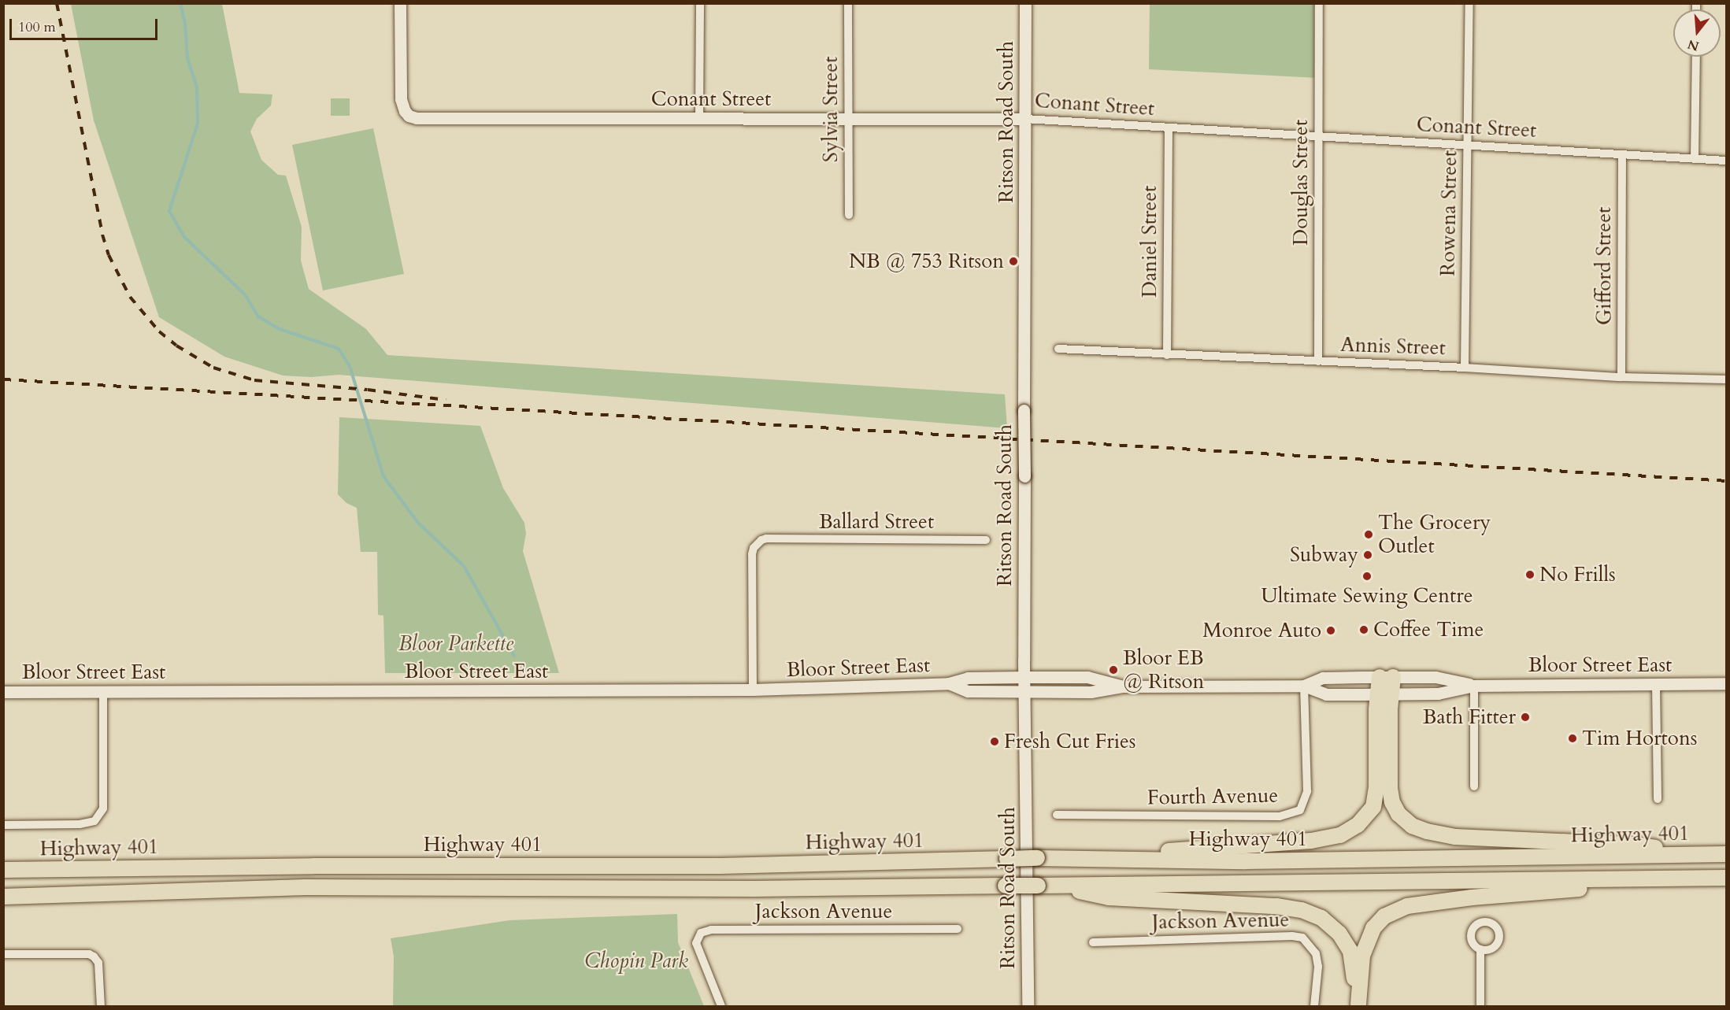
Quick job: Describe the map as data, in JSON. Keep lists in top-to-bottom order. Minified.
{"streets":{"highway":["Highway 401"],"main road":["Conant Street","Ritson Road South","Bloor Street East"],"street":["Sylvia Street","Douglas Street","Rowena Street","Daniel Street","Gifford Street","Annis Street","Ballard Street","Fourth Avenue","Jackson Avenue"]},"crossings":[["Conant Street","Sylvia Street"],["Conant Street","Ritson Road South"],["Conant Street","Douglas Street"],["Conant Street","Rowena Street"],["Conant Street","Daniel Street"],["Conant Street","Gifford Street"],["Ritson Road South","Bloor Street East"],["Douglas Street","Annis Street"],["Rowena Street","Annis Street"],["Daniel Street","Annis Street"],["Gifford Street","Annis Street"],["Ballard Street","Bloor Street East"],["Bloor Street East","Fourth Avenue"]],"parks":["Bloor Parkette","Chopin Park"],"places":["NB @ 753 Ritson","The Grocery Outlet","Subway","No Frills","Ultimate Sewing Centre","Coffee Time","Monroe Auto","Bloor EB @ Ritson","Bath Fitter","Tim Hortons","Fresh Cut Fries"],"scale_bar":"100 m","north":"bottom"}
